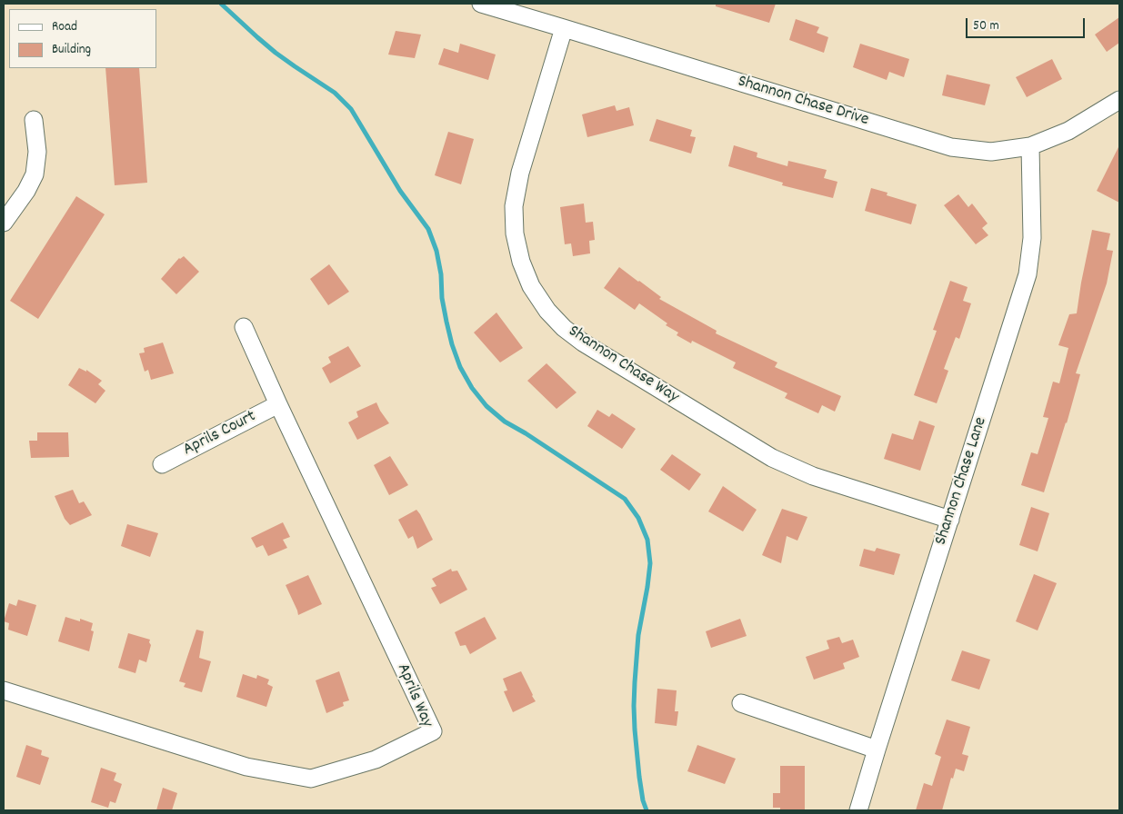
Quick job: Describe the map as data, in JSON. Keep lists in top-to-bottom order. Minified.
{"streets":{"street":["Shannon Chase Drive","Shannon Chase Way","Aprils Court","Shannon Chase Lane","Aprils Way"]},"crossings":[["Shannon Chase Drive","Shannon Chase Way"],["Shannon Chase Drive","Shannon Chase Lane"],["Shannon Chase Way","Shannon Chase Lane"],["Aprils Court","Aprils Way"]],"legend":["Road","Building"],"scale_bar":"50 m"}
